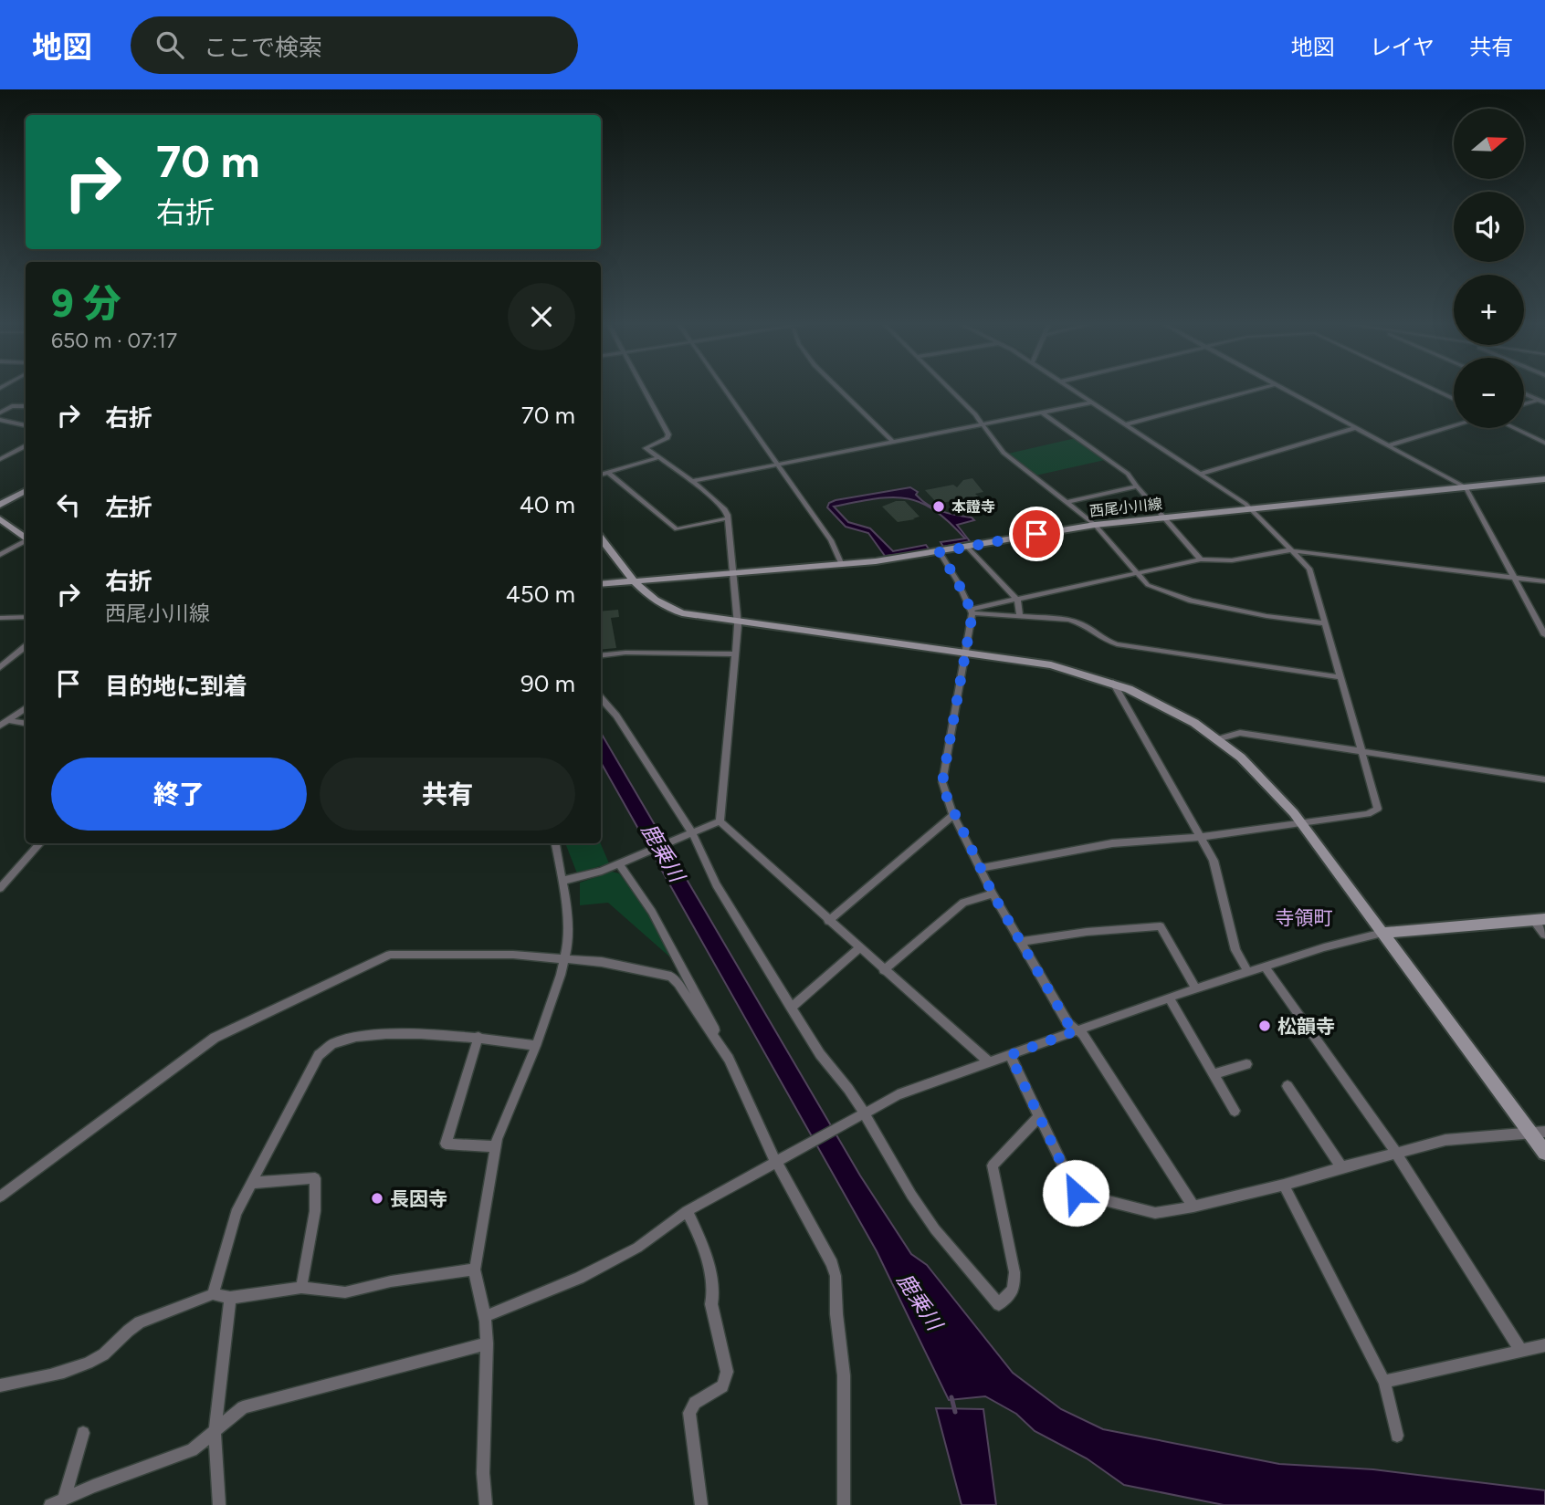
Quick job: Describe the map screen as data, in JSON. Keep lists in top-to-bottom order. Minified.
{"streets":{"main road":["西尾小川線"]},"districts":["寺領町"],"water":["鹿乗川"],"places":["本證寺","松韻寺","長因寺"],"north":"right","page":{"header":"地図","search":"ここで検索","nav":["地図","レイヤ","共有"],"map_buttons":["+","−"],"turn":["70 m","右折"],"heading":["9 分","650 m · 07:17"],"list":[{"name":"右折","value":"70 m"},{"name":"左折","value":"40 m"},{"name":"右折","note":"西尾小川線","value":"450 m"},{"name":"目的地に到着","value":"90 m"}],"buttons":["終了","共有"]}}
